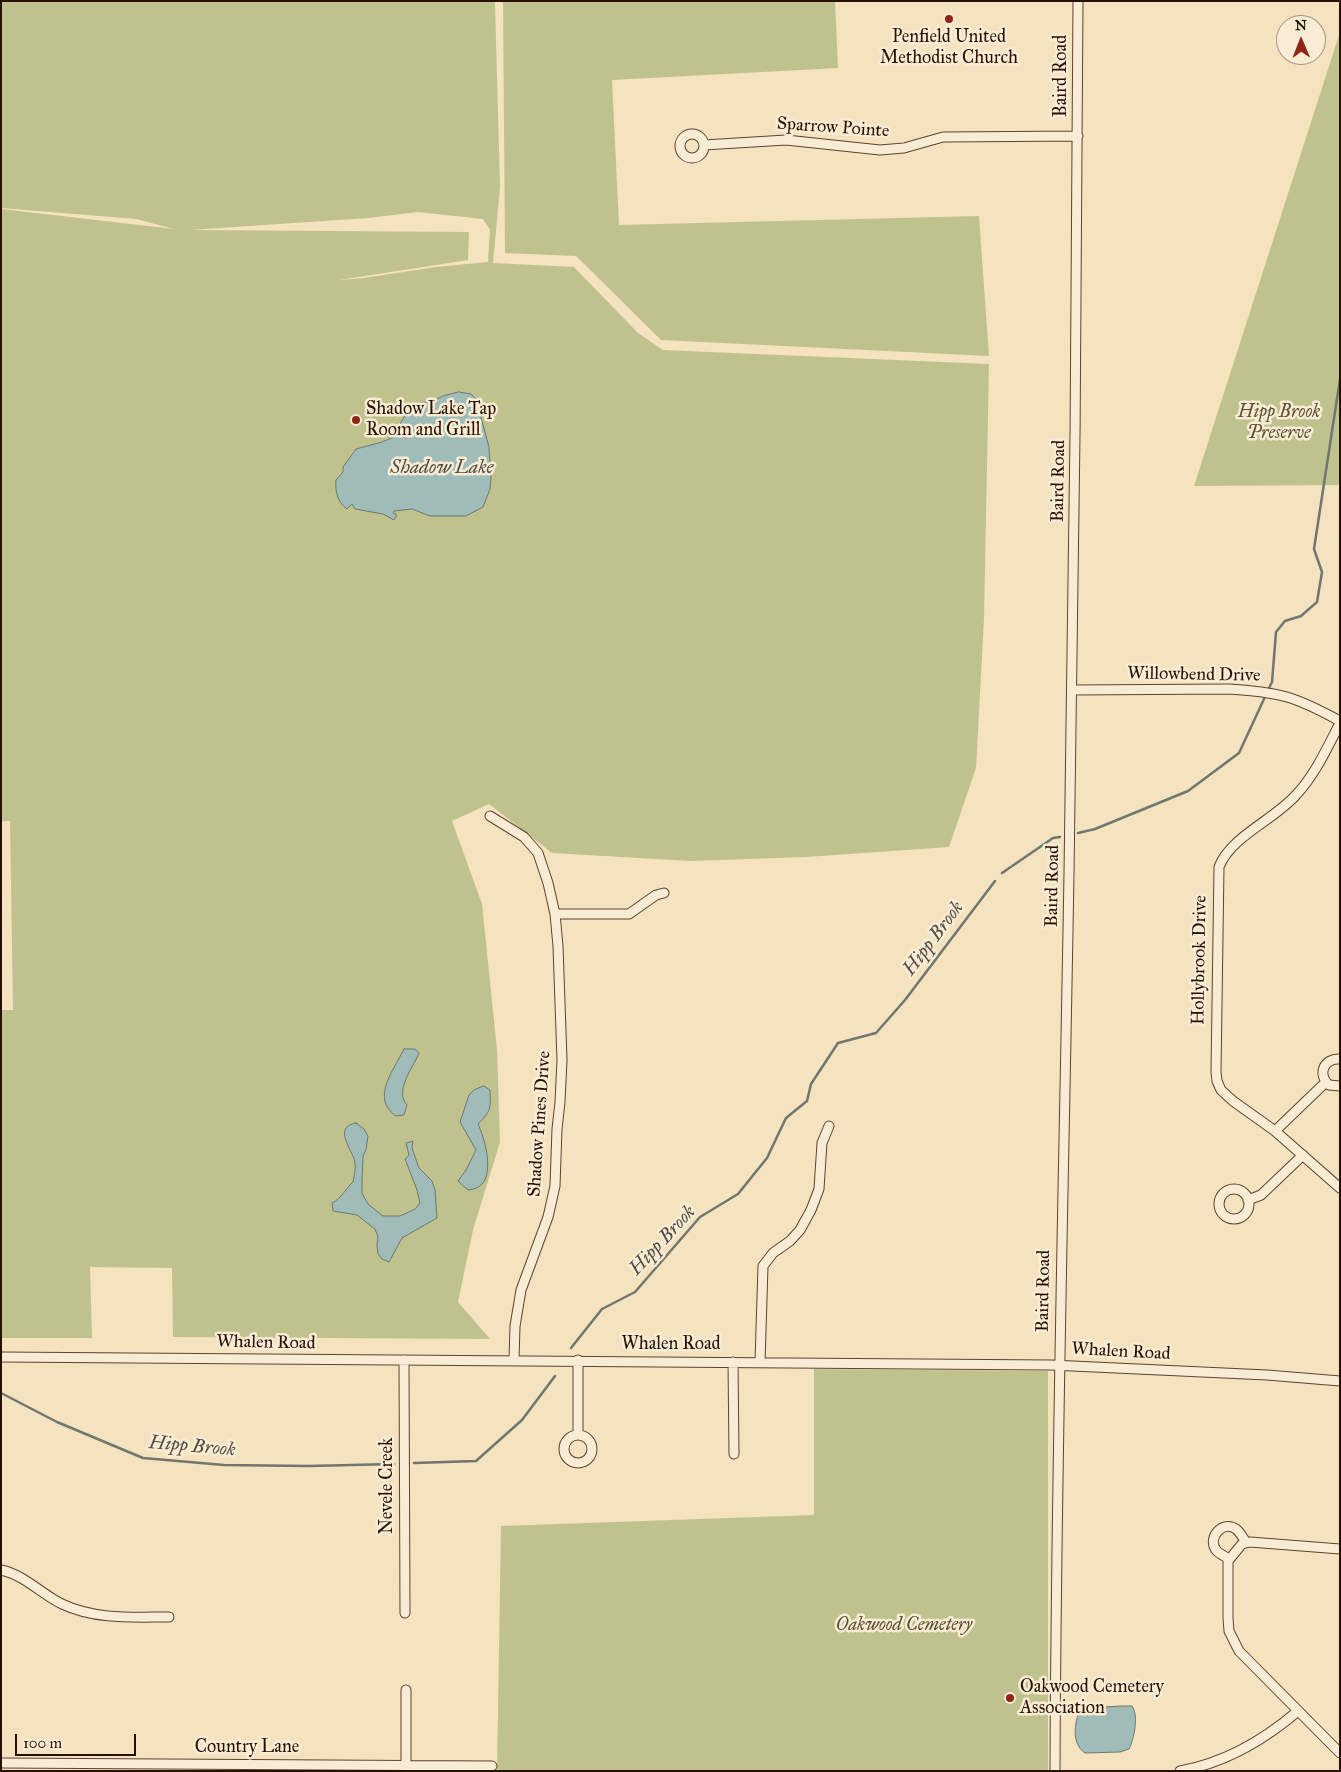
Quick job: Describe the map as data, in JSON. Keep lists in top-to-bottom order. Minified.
{"streets":{"street":["Baird Road","Sparrow Pointe","Willowbend Drive","Hollybrook Drive","Shadow Pines Drive","Whalen Road","Nevele Creek","Country Lane"]},"crossings":[["Baird Road","Sparrow Pointe"],["Baird Road","Willowbend Drive"],["Baird Road","Whalen Road"],["Willowbend Drive","Hollybrook Drive"],["Shadow Pines Drive","Whalen Road"],["Whalen Road","Nevele Creek"]],"water":["Shadow Lake","Hipp Brook"],"parks":["Hipp Brook Preserve","Oakwood Cemetery"],"places":["Penfield United Methodist Church","Shadow Lake Tap Room and Grill","Oakwood Cemetery Association"],"scale_bar":"100 m","north":"top"}
